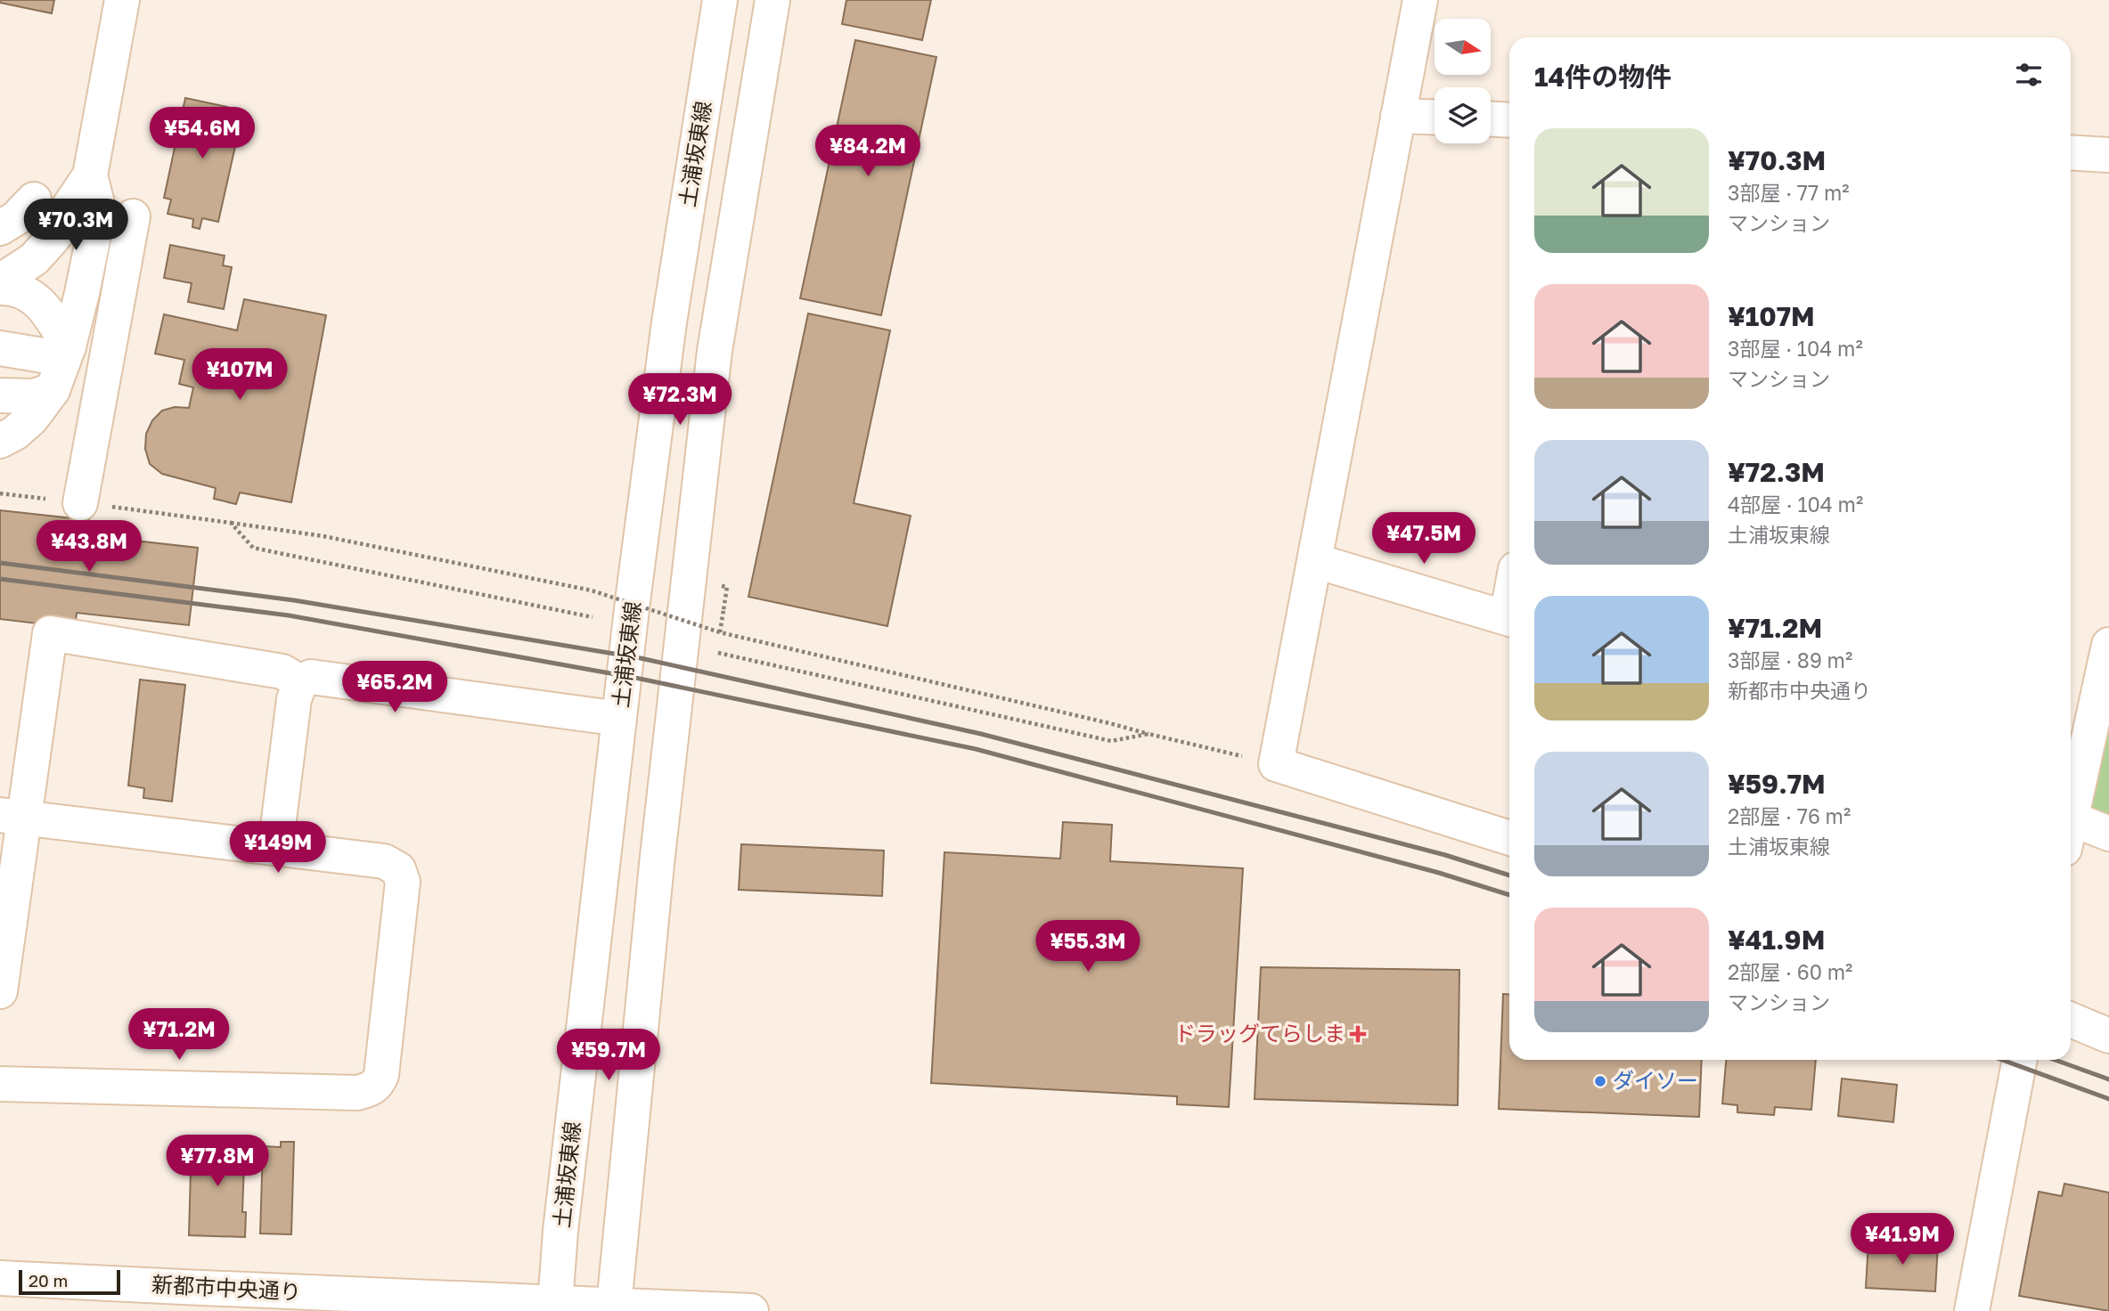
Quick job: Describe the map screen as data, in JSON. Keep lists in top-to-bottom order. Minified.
{"streets":{"street":["土浦坂東線","新都市中央通り"]},"crossings":[["土浦坂東線","新都市中央通り"]],"places":{"health":["ドラッグてらしま"],"other":["ダイソー"]},"scale_bar":"20 m","north":"right","page":{"heading":"14件の物件","price":["¥54.6M","¥84.2M","¥70.3M","¥107M","¥72.3M","¥47.5M","¥43.8M","¥65.2M","¥149M","¥55.3M","¥71.2M","¥59.7M","¥77.8M","¥41.9M"],"list":[{"name":"¥70.3M","note":"3部屋 · 77 m² · マンション"},{"name":"¥107M","note":"3部屋 · 104 m² · マンション"},{"name":"¥72.3M","note":"4部屋 · 104 m² · 土浦坂東線"},{"name":"¥71.2M","note":"3部屋 · 89 m² · 新都市中央通り"},{"name":"¥59.7M","note":"2部屋 · 76 m² · 土浦坂東線"},{"name":"¥41.9M","note":"2部屋 · 60 m² · マンション"}],"scale":"20 m"}}
